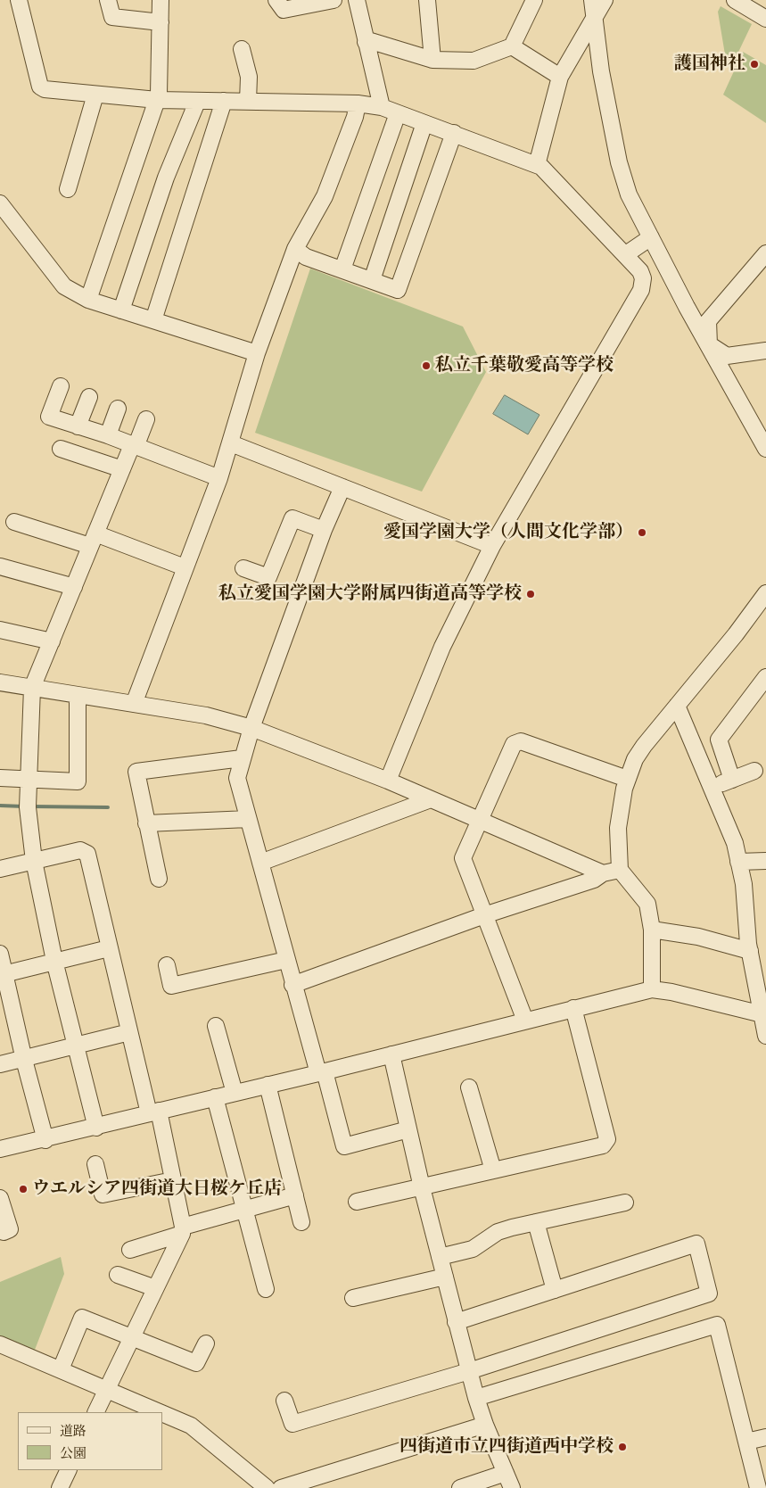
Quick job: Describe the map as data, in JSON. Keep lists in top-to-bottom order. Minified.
{"places":["護国神社","私立千葉敬愛高等学校","愛国学園大学（人間文化学部）","私立愛国学園大学附属四街道高等学校","ウエルシア四街道大日桜ケ丘店","四街道市立四街道西中学校"],"legend":["道路","公園"]}
